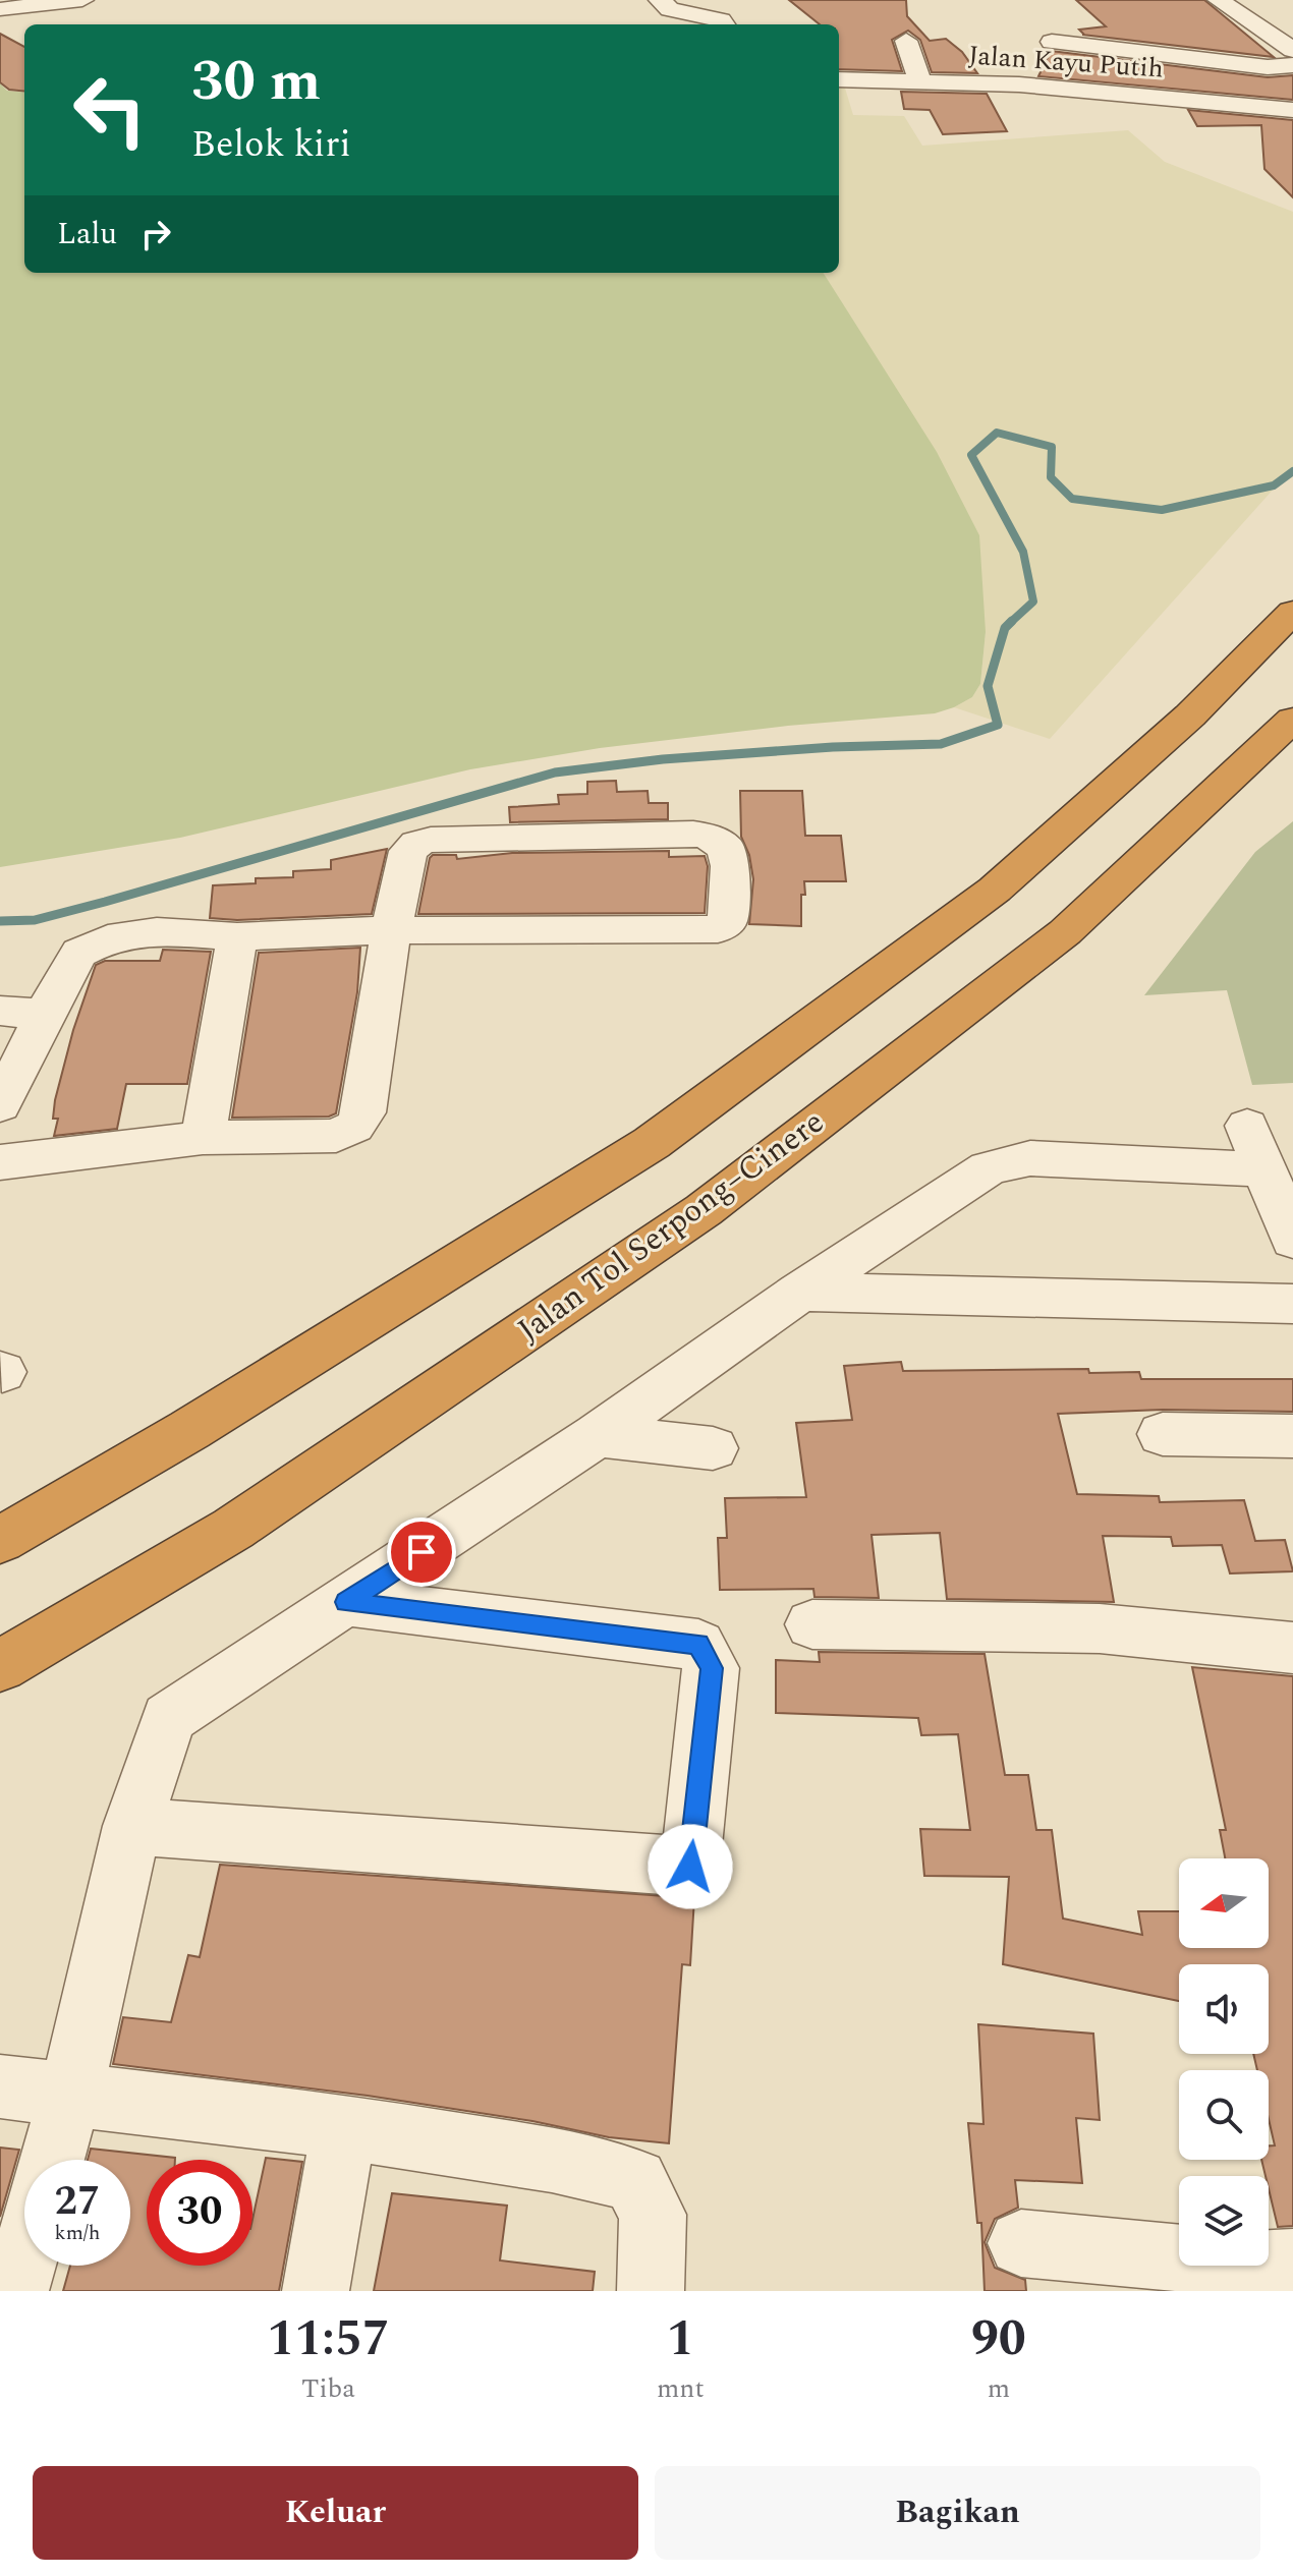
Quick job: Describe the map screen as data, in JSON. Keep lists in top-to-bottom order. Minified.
{"streets":{"highway":["Jalan Tol Serpong–Cinere"],"street":["Jalan Kayu Putih"]},"north":"left","page":{"turn":["30 m","Belok kiri"],"then":"Lalu","speed":"27 km/h","limit":"30","eta":["11:57","Tiba","1","mnt","90","m"],"buttons":["Keluar","Bagikan"]}}
